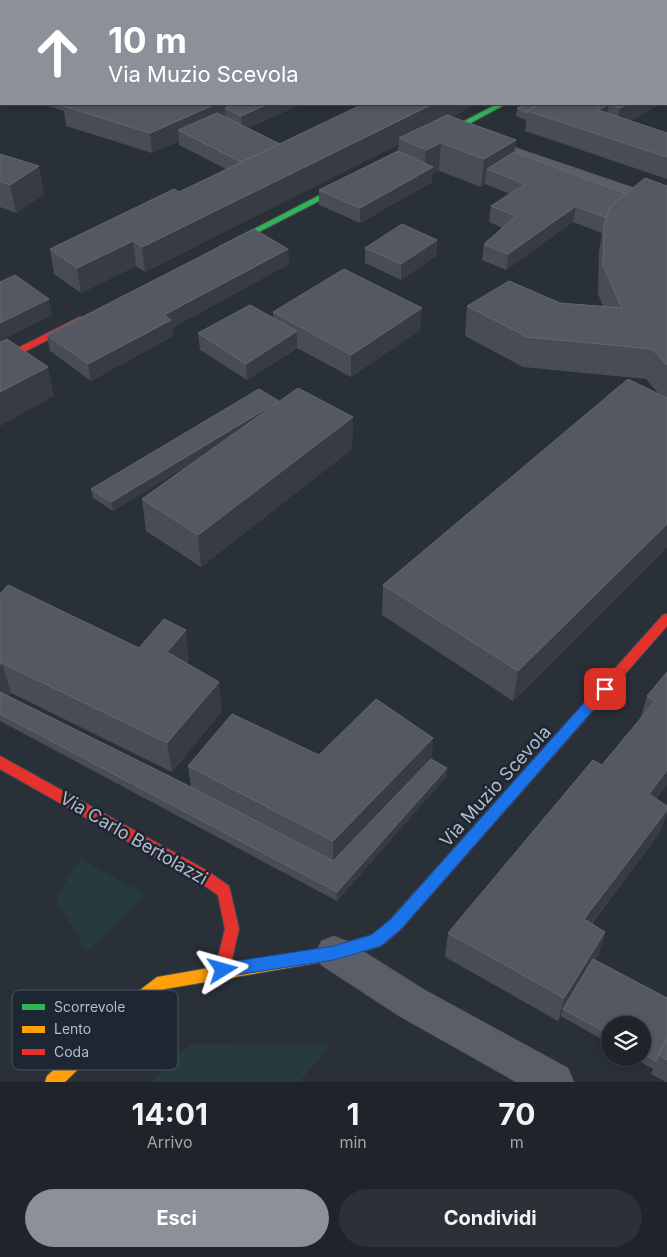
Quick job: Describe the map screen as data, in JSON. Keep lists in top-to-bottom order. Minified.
{"streets":{"street":["Via Muzio Scevola","Via Carlo Bertolazzi"]},"crossings":[["Via Muzio Scevola","Via Carlo Bertolazzi"]],"legend":["Scorrevole","Lento","Coda"],"page":{"turn":["10 m","Via Muzio Scevola"],"eta":["14:01","Arrivo","1","min","70","m"],"buttons":["Esci","Condividi"]}}
